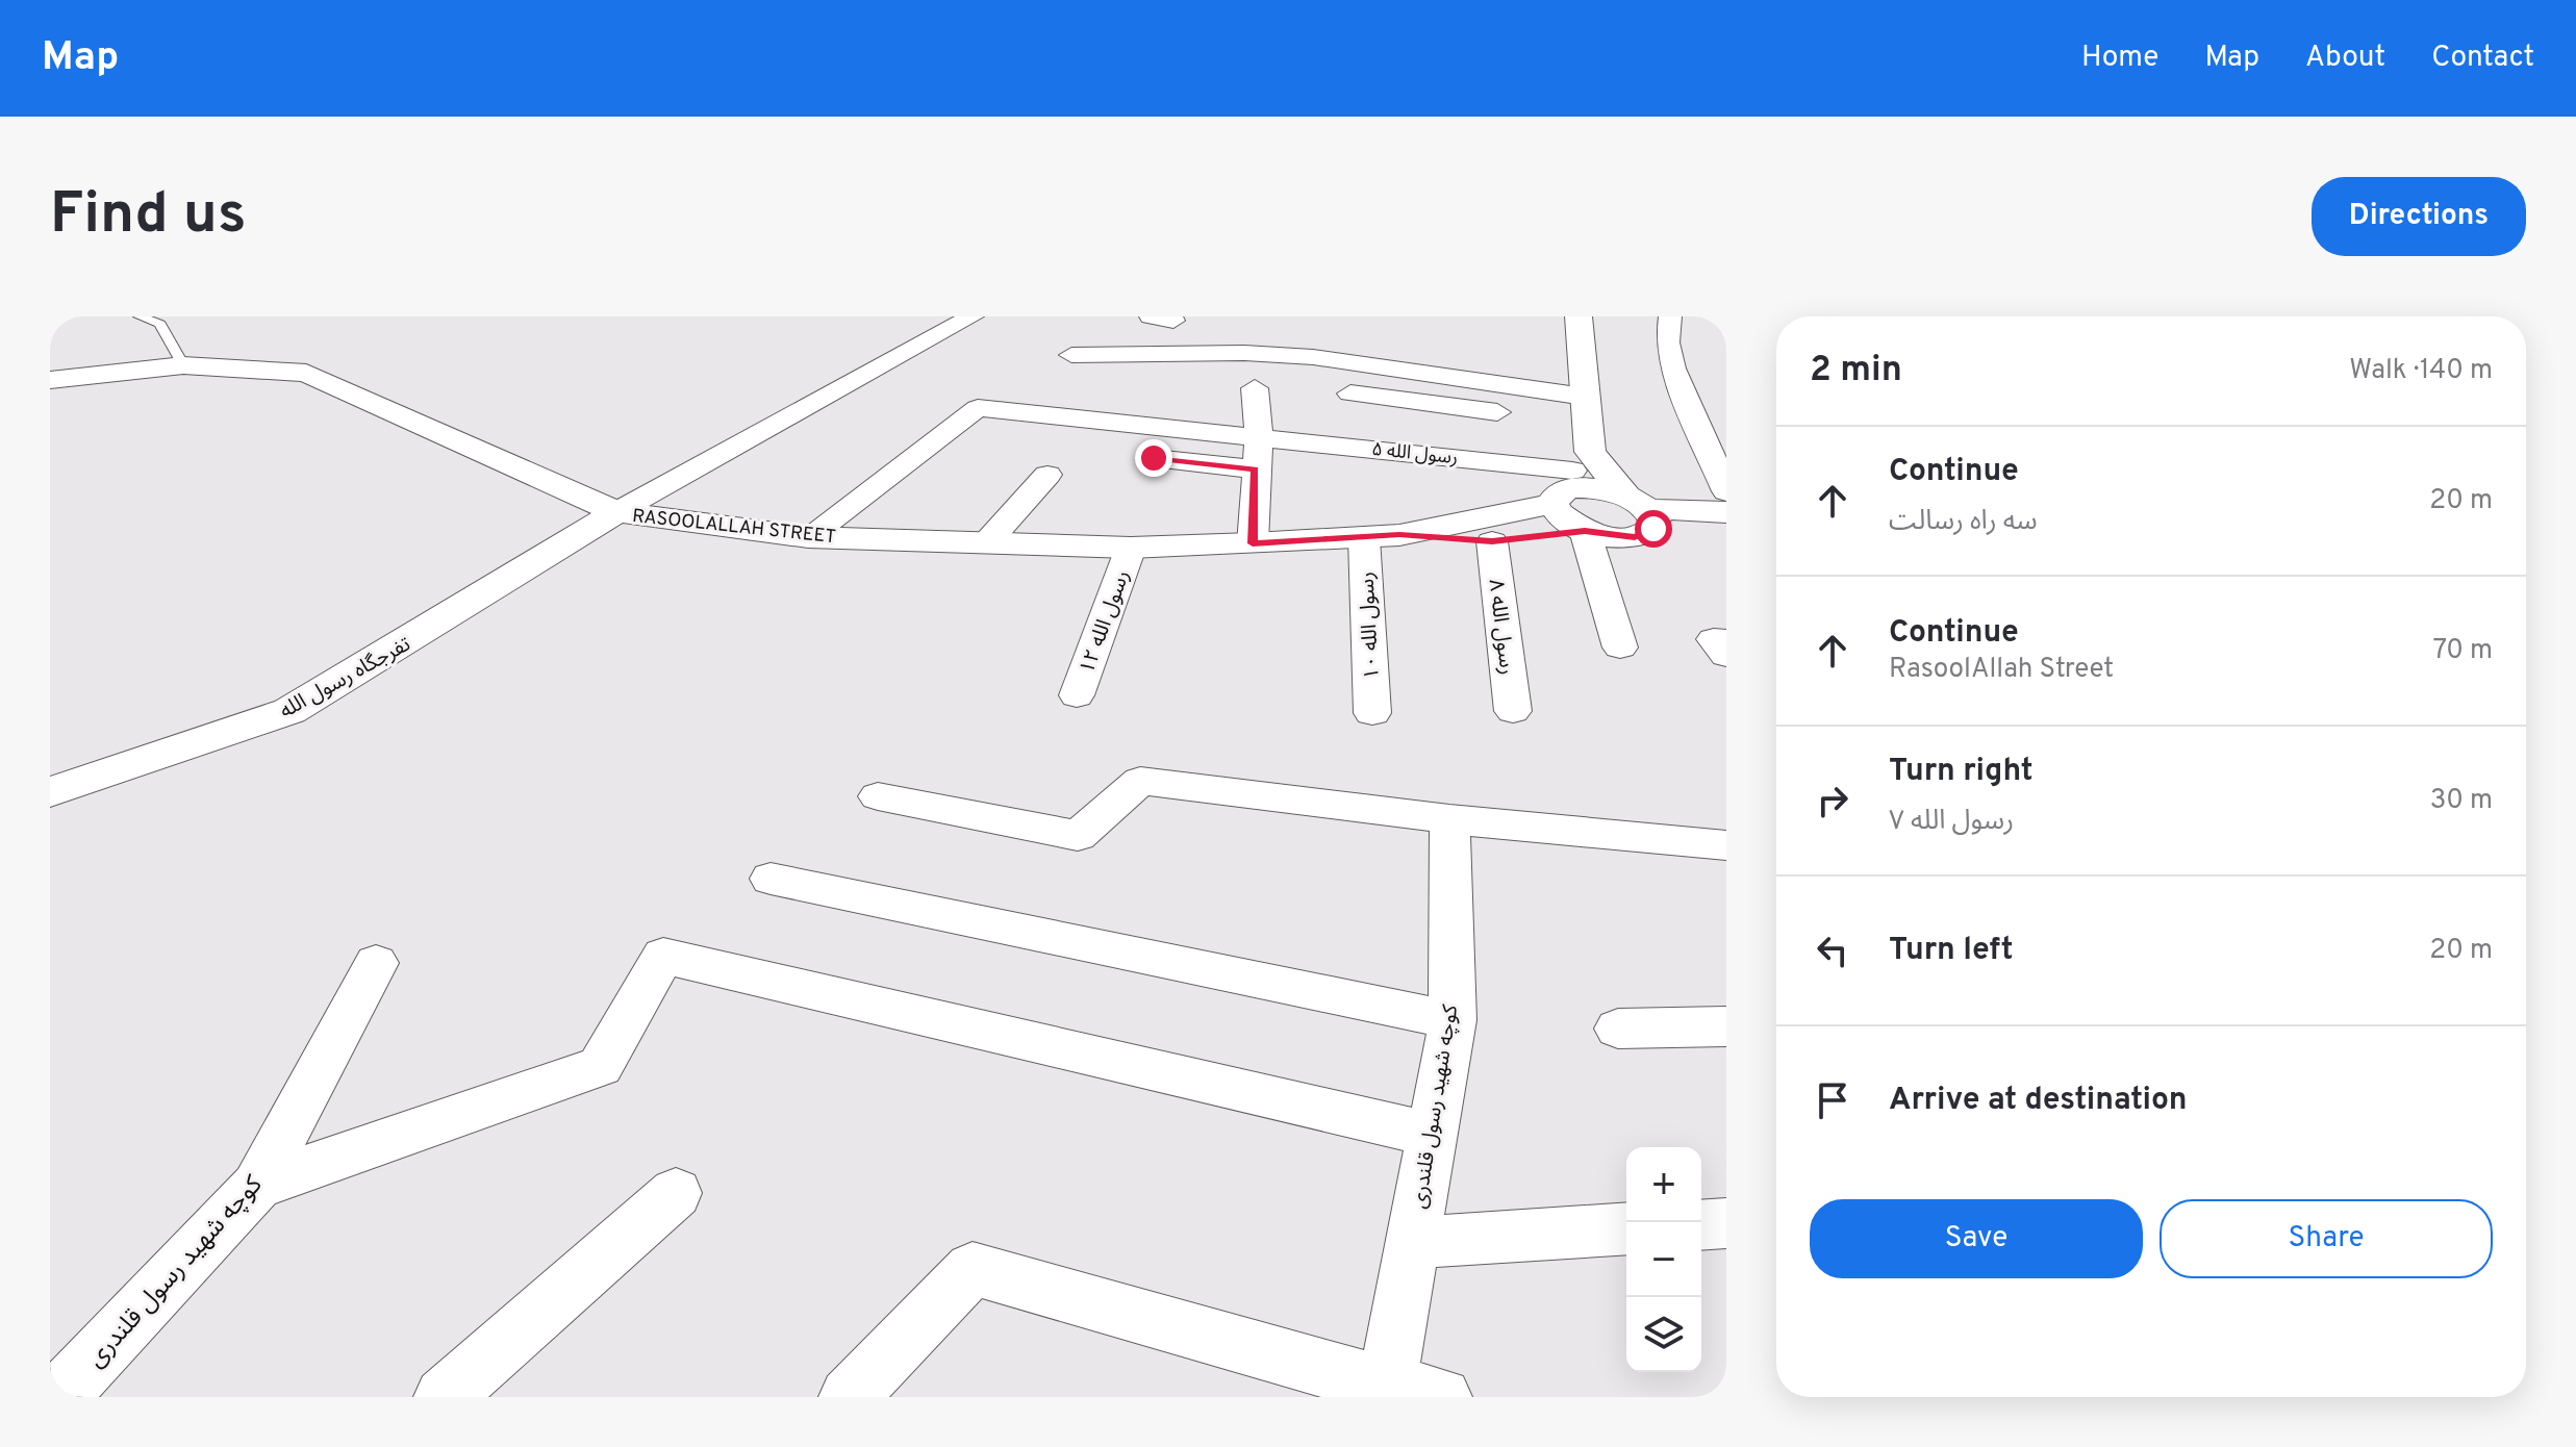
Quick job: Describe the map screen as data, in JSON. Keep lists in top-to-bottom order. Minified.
{"streets":{"street":["رسول الله ۵","RASOOLALLAH STREET","رسول الله ۱۲","رسول الله ۱۰","رسول الله ۸","تفرجگاه رسول الله","کوچه شهید رسول قلندری"]},"crossings":[["رسول الله ۵","RASOOLALLAH STREET"],["RASOOLALLAH STREET","رسول الله ۱۲"],["RASOOLALLAH STREET","رسول الله ۱۰"],["RASOOLALLAH STREET","رسول الله ۸"],["RASOOLALLAH STREET","تفرجگاه رسول الله"]],"page":{"header":"Map","nav":["Home","Map","About","Contact"],"buttons":["Directions",["Save","Share"]],"title":"Find us","heading":["2 min","Walk · 140 m"],"list":[["Continue","سه راه رسالت","20 m"],["Continue","RasoolAllah Street","70 m"],["Turn right","رسول الله ۷","30 m"],["Turn left","20 m"],"Arrive at destination"],"map_buttons":["+","−"]}}
